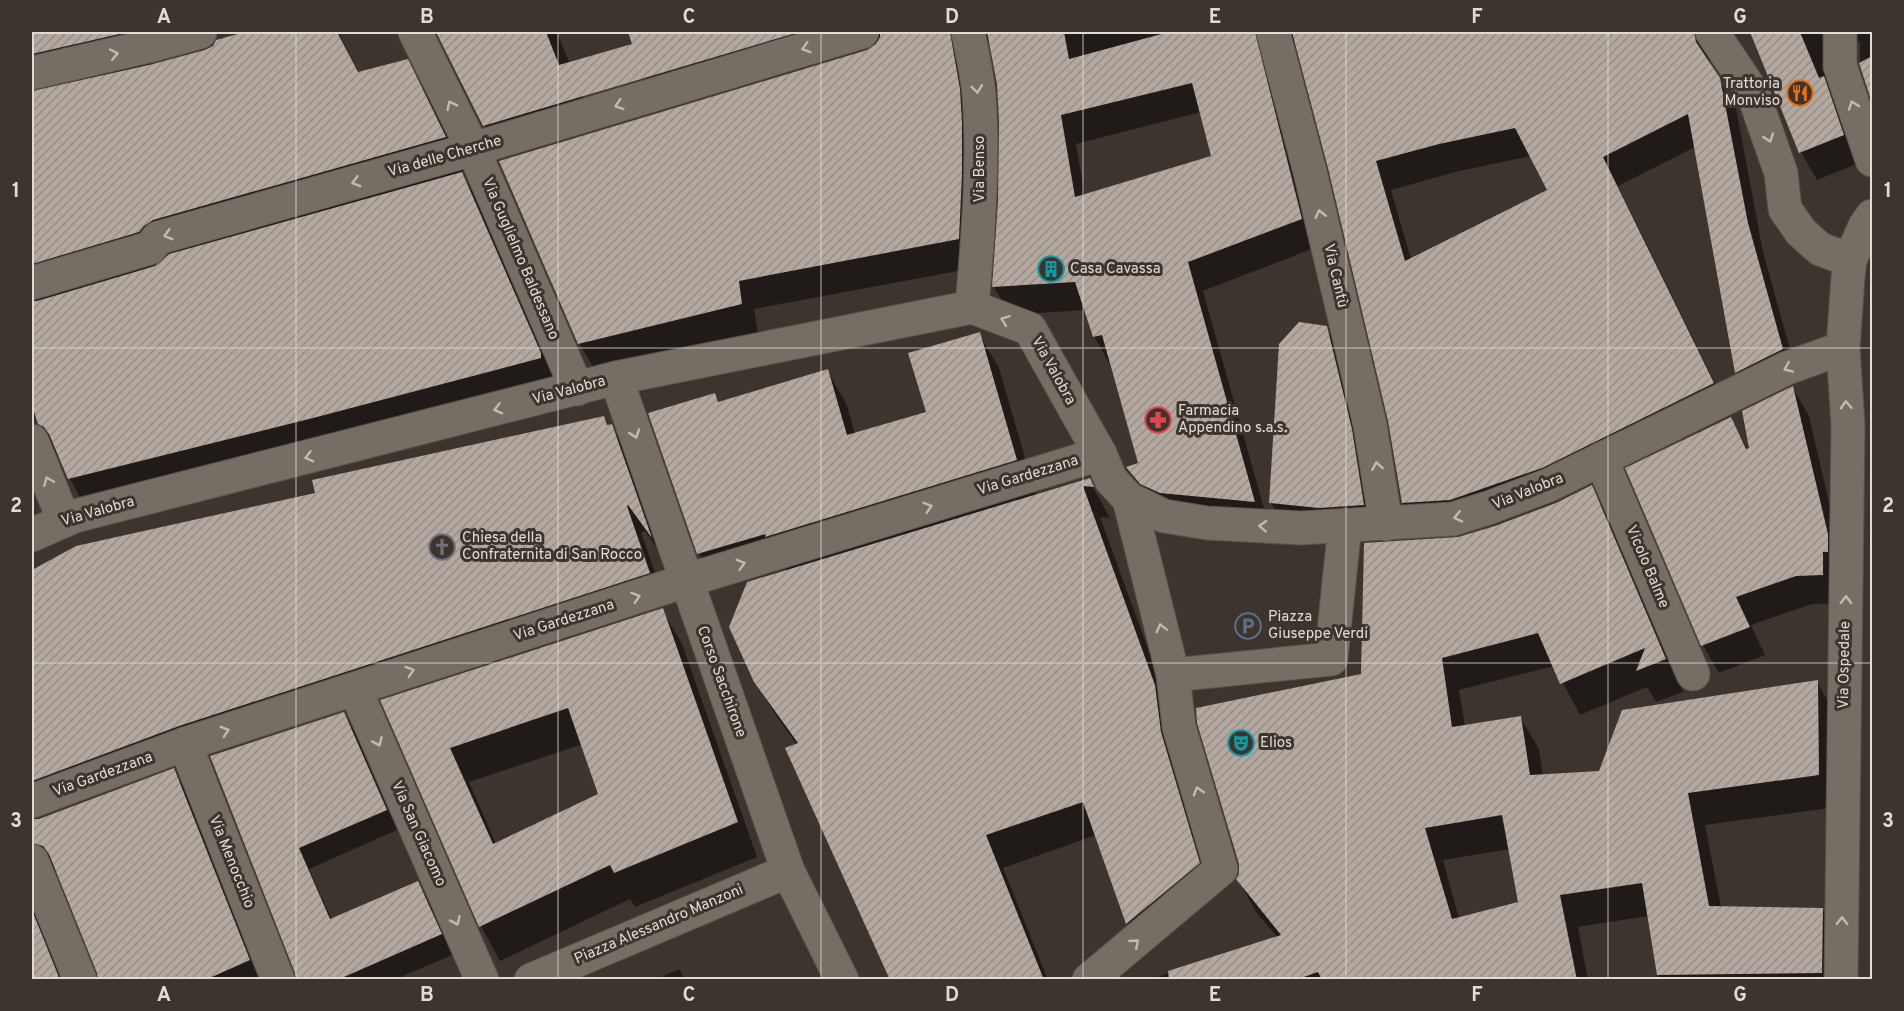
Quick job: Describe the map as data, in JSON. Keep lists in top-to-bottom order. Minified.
{"streets":{"street":["Via delle Cherche","Via Benso","Via Guglielmo Baldessano","Via Cantù","Via Valobra","Via Gardezzana","Vicolo Balme","Via Ospedale","Corso Sacchirone","Via San Giacomo","Via Menocchio","Piazza Alessandro Manzoni"]},"crossings":[["Via delle Cherche","Via Guglielmo Baldessano"],["Via Benso","Via Valobra"],["Via Guglielmo Baldessano","Via Valobra"],["Via Cantù","Via Valobra"],["Via Valobra","Via Gardezzana"],["Via Valobra","Vicolo Balme"],["Via Valobra","Via Ospedale"],["Via Valobra","Corso Sacchirone"],["Via Gardezzana","Corso Sacchirone"],["Via Gardezzana","Via San Giacomo"],["Via Gardezzana","Via Menocchio"],["Corso Sacchirone","Piazza Alessandro Manzoni"]],"one_way":["Via delle Cherche","Via Benso","Via Cantù","Via Valobra","Via Gardezzana","Via Ospedale","Via San Giacomo"],"places":{"restaurant":["Trattoria Monviso"],"building":["Casa Cavassa"],"pharmacy":["Farmacia Appendino s.a.s."],"church":["Chiesa della Confraternita di San Rocco"],"parking":["Piazza Giuseppe Verdi"],"theatre":["Elios"]},"grid":{"columns":["A","B","C","D","E","F","G"],"rows":["1","2","3"]}}
